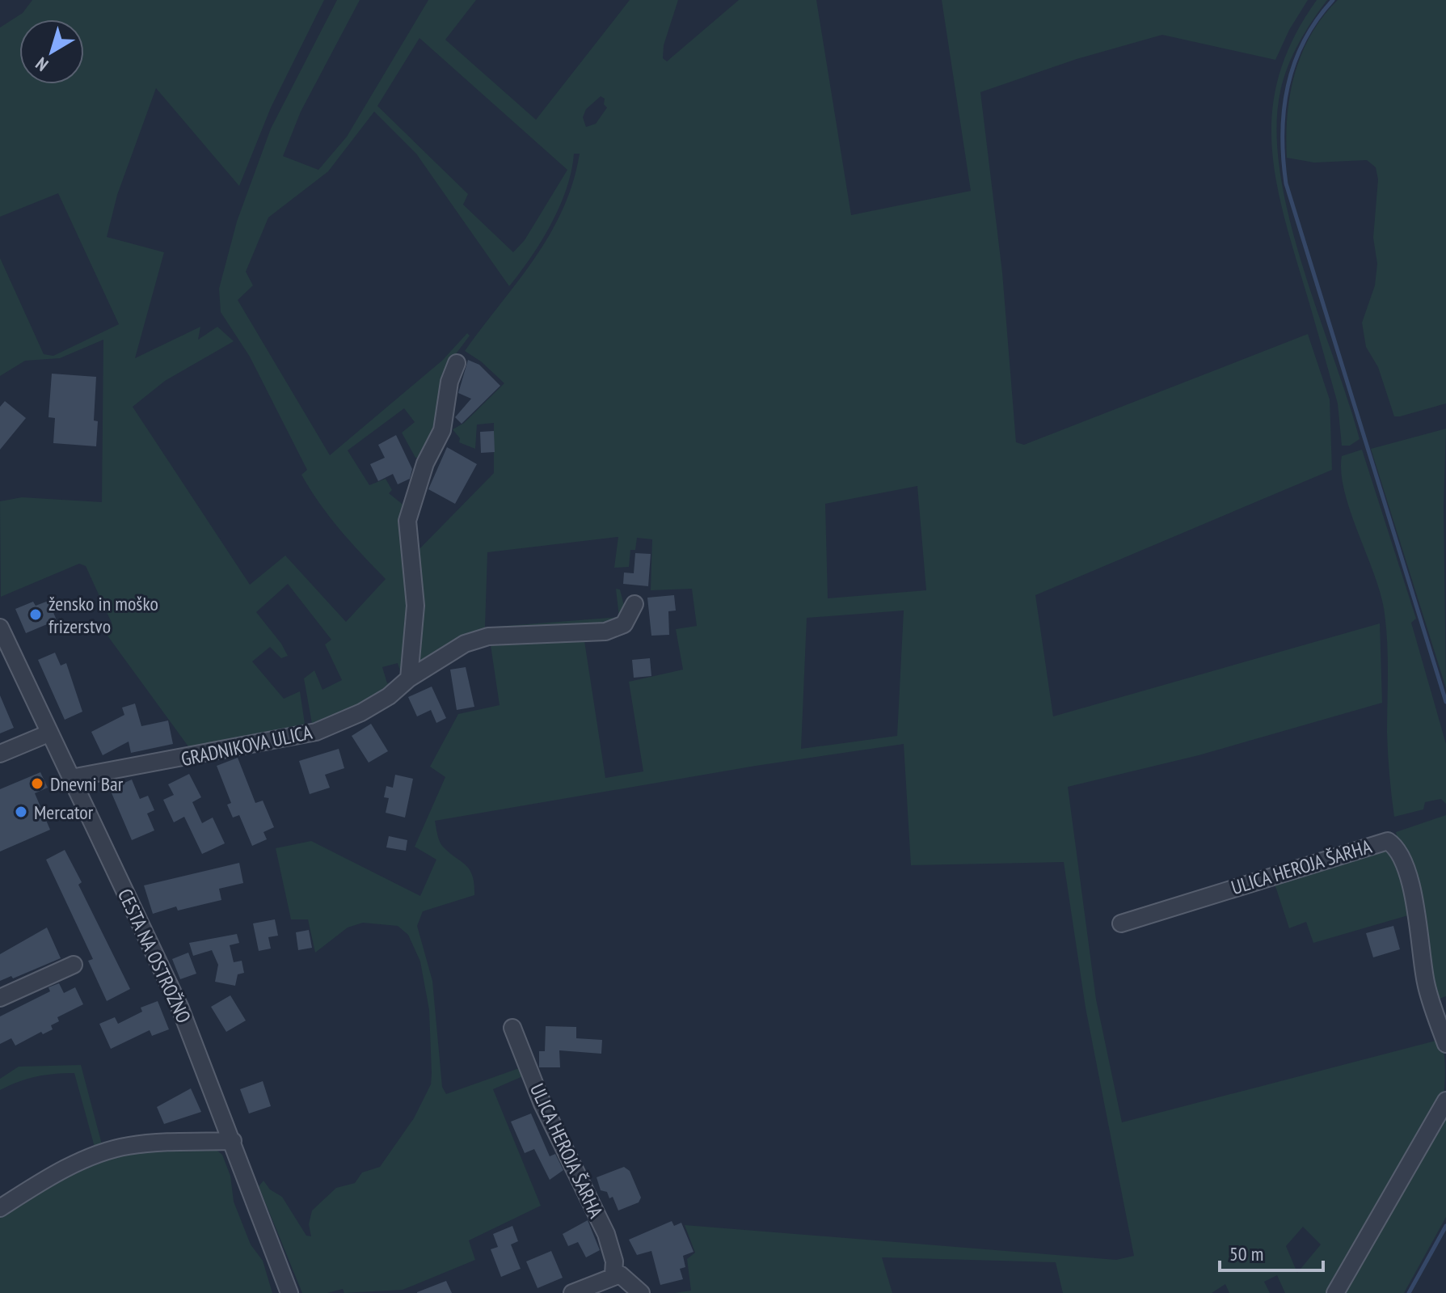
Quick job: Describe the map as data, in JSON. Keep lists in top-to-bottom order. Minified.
{"streets":{"street":["GRADNIKOVA ULICA","ULICA HEROJA ŠARHA","CESTA NA OSTROŽNO"]},"crossings":[["GRADNIKOVA ULICA","CESTA NA OSTROŽNO"]],"places":["žensko in moško frizerstvo","Dnevni Bar","Mercator"],"scale_bar":"50 m","north":"bottom left"}
